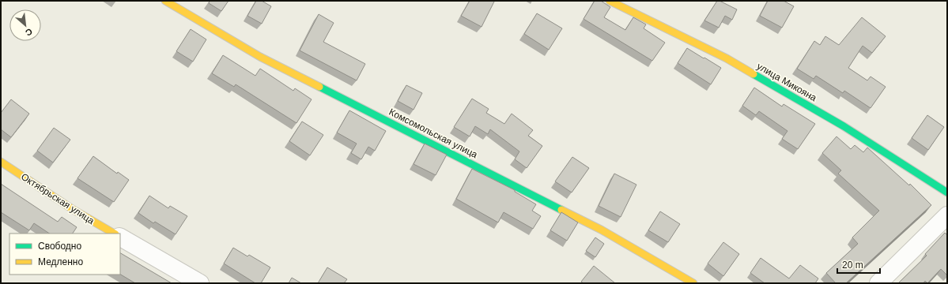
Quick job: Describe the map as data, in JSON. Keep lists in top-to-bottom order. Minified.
{"streets":{"street":["улица Микояна","Комсомольская улица","Октябрьская улица"]},"legend":["Свободно","Медленно"],"scale_bar":"20 m","north":"bottom right"}
